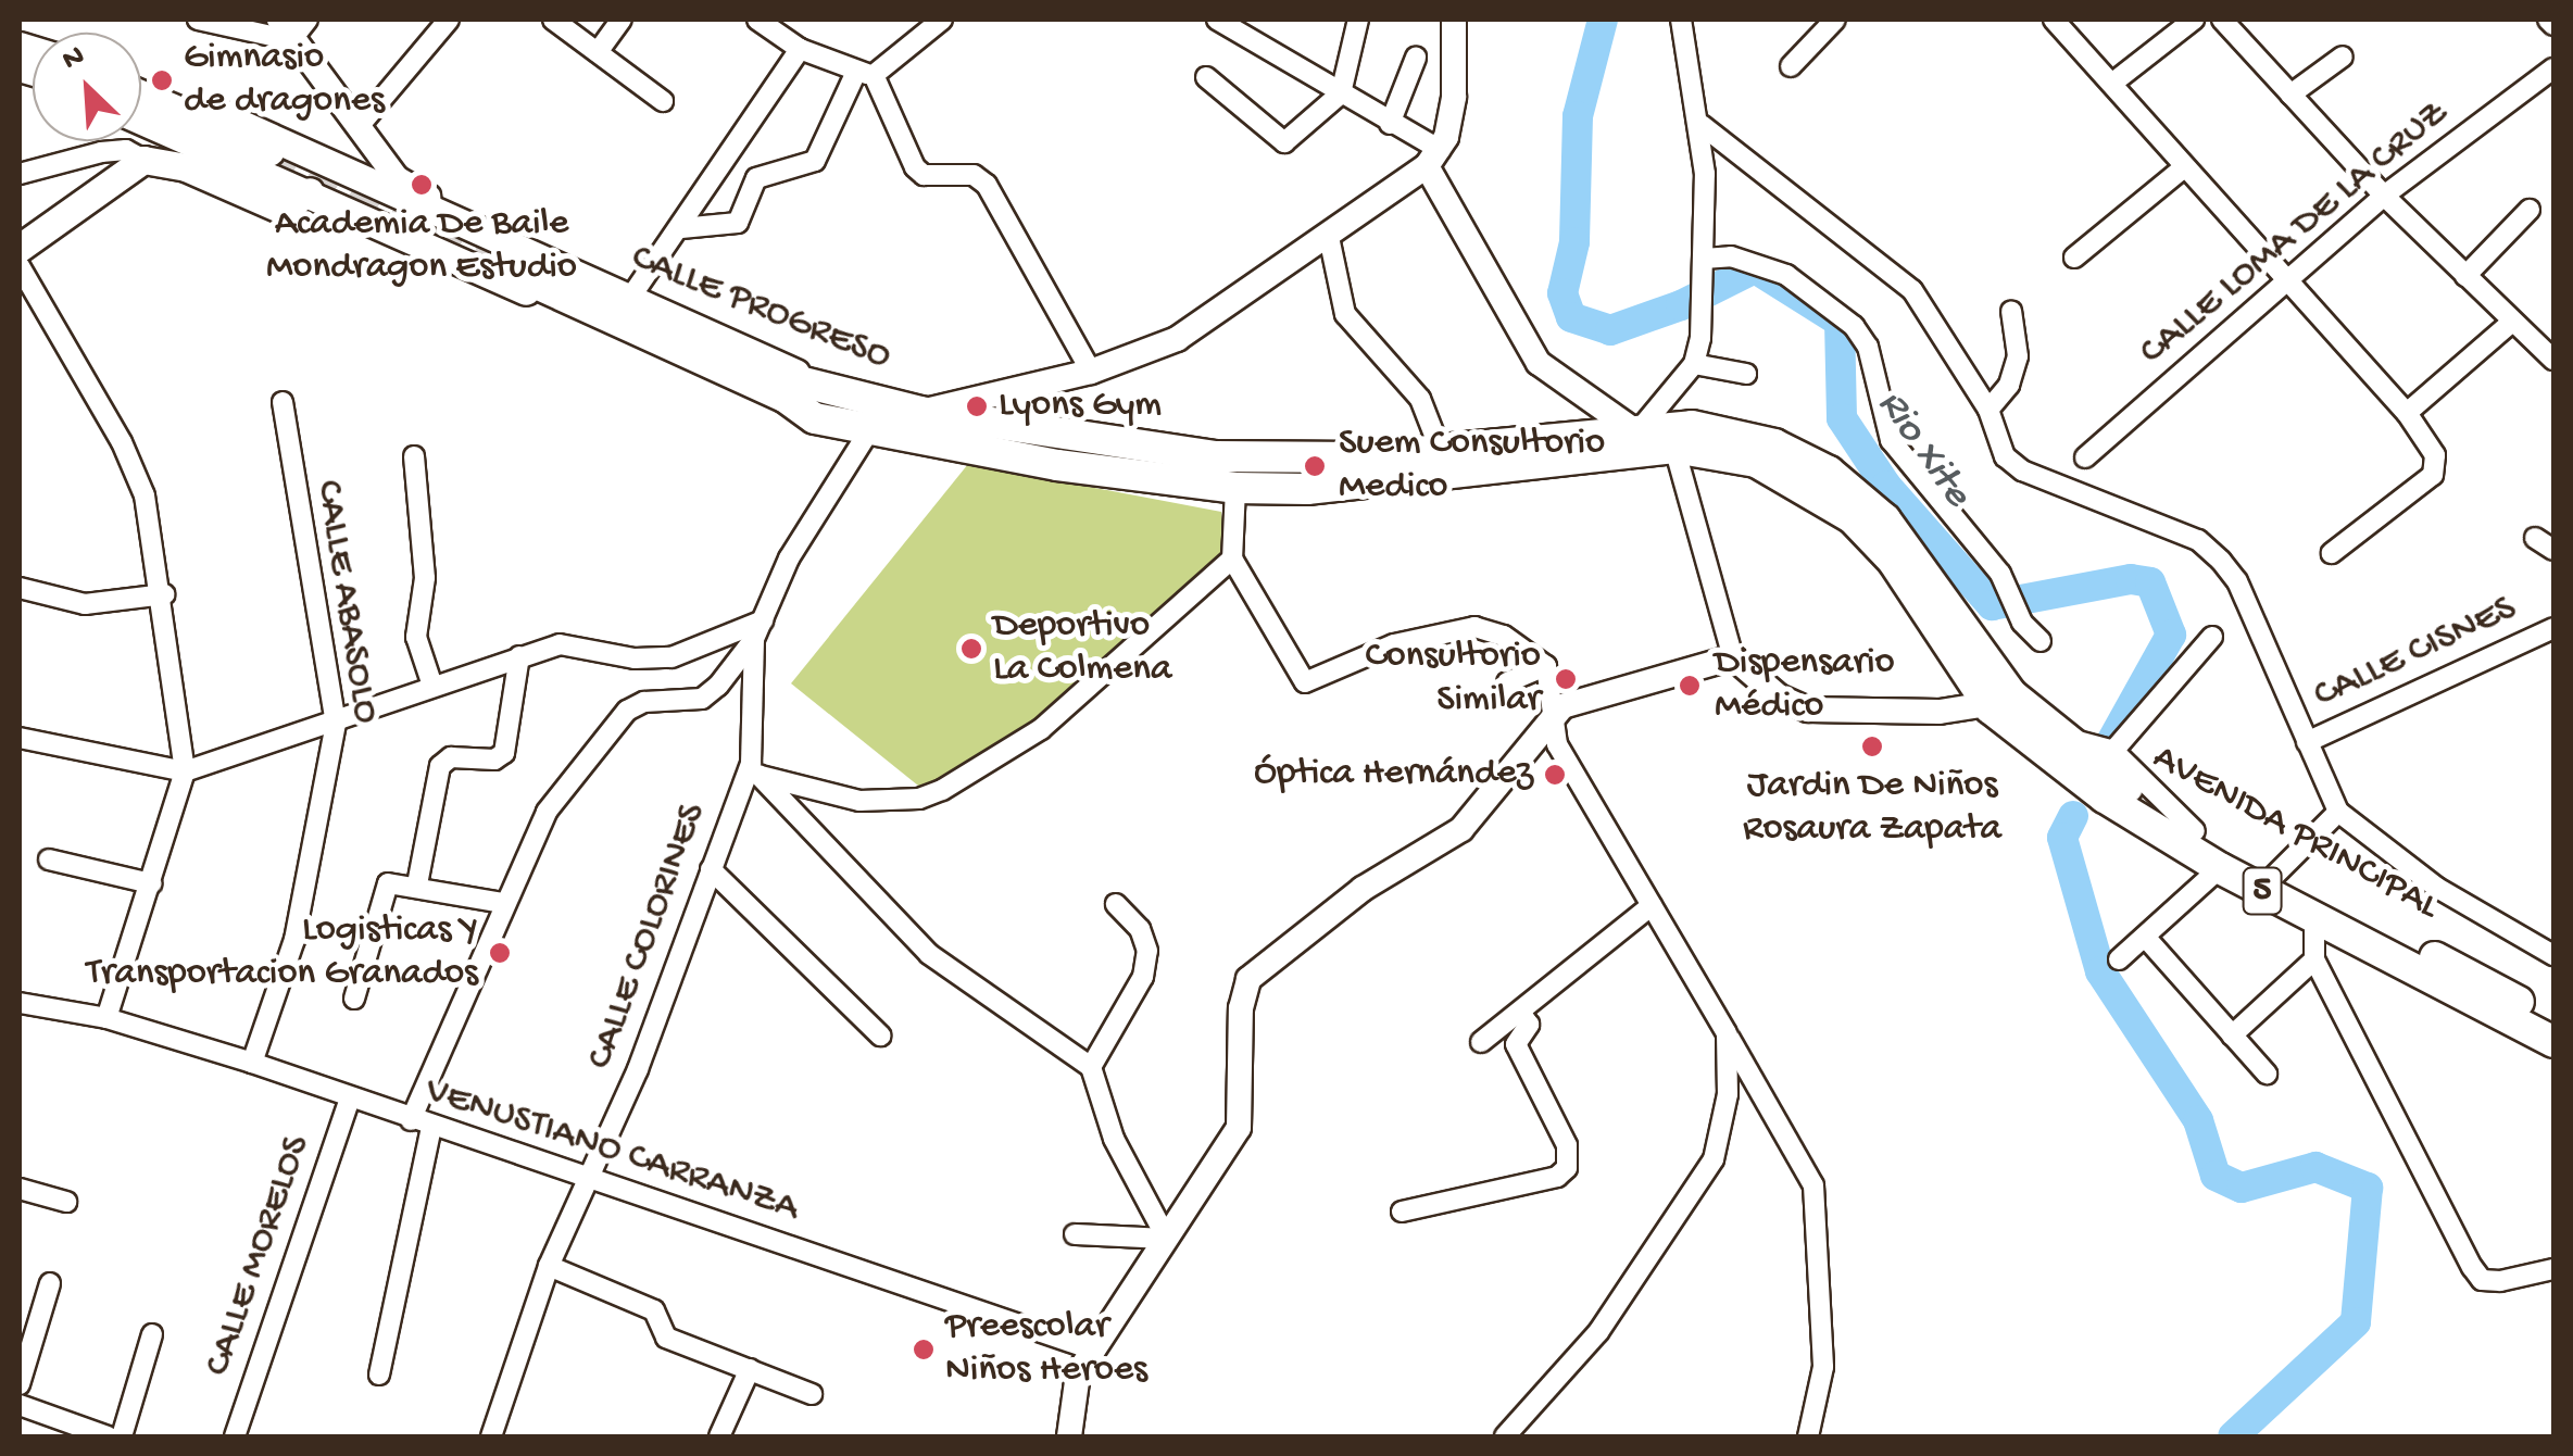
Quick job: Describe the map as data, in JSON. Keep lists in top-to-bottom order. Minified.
{"streets":{"main road":["CALLE PROGRESO","AVENIDA PRINCIPAL","5"],"street":["CALLE LOMA DE LA CRUZ","CALLE ABASOLO","CALLE CISNES","CALLE COLORINES","VENUSTIANO CARRANZA","CALLE MORELOS"]},"crossings":[["CALLE PROGRESO","AVENIDA PRINCIPAL"],["CALLE ABASOLO","VENUSTIANO CARRANZA"],["CALLE COLORINES","VENUSTIANO CARRANZA"],["VENUSTIANO CARRANZA","CALLE MORELOS"]],"water":["Rio Xite"],"places":["Gimnasio de dragones","Academia De Baile Mondragon Estudio","Lyons Gym","Suem Consultorio Medico","Deportivo La Colmena","Consultorio Similar","Dispensario Médico","Jardin De Niños Rosaura Zapata","Óptica Hernández","Logisticas Y Transportacion Granados","Preescolar Niños Heroes"],"north":"top left"}
